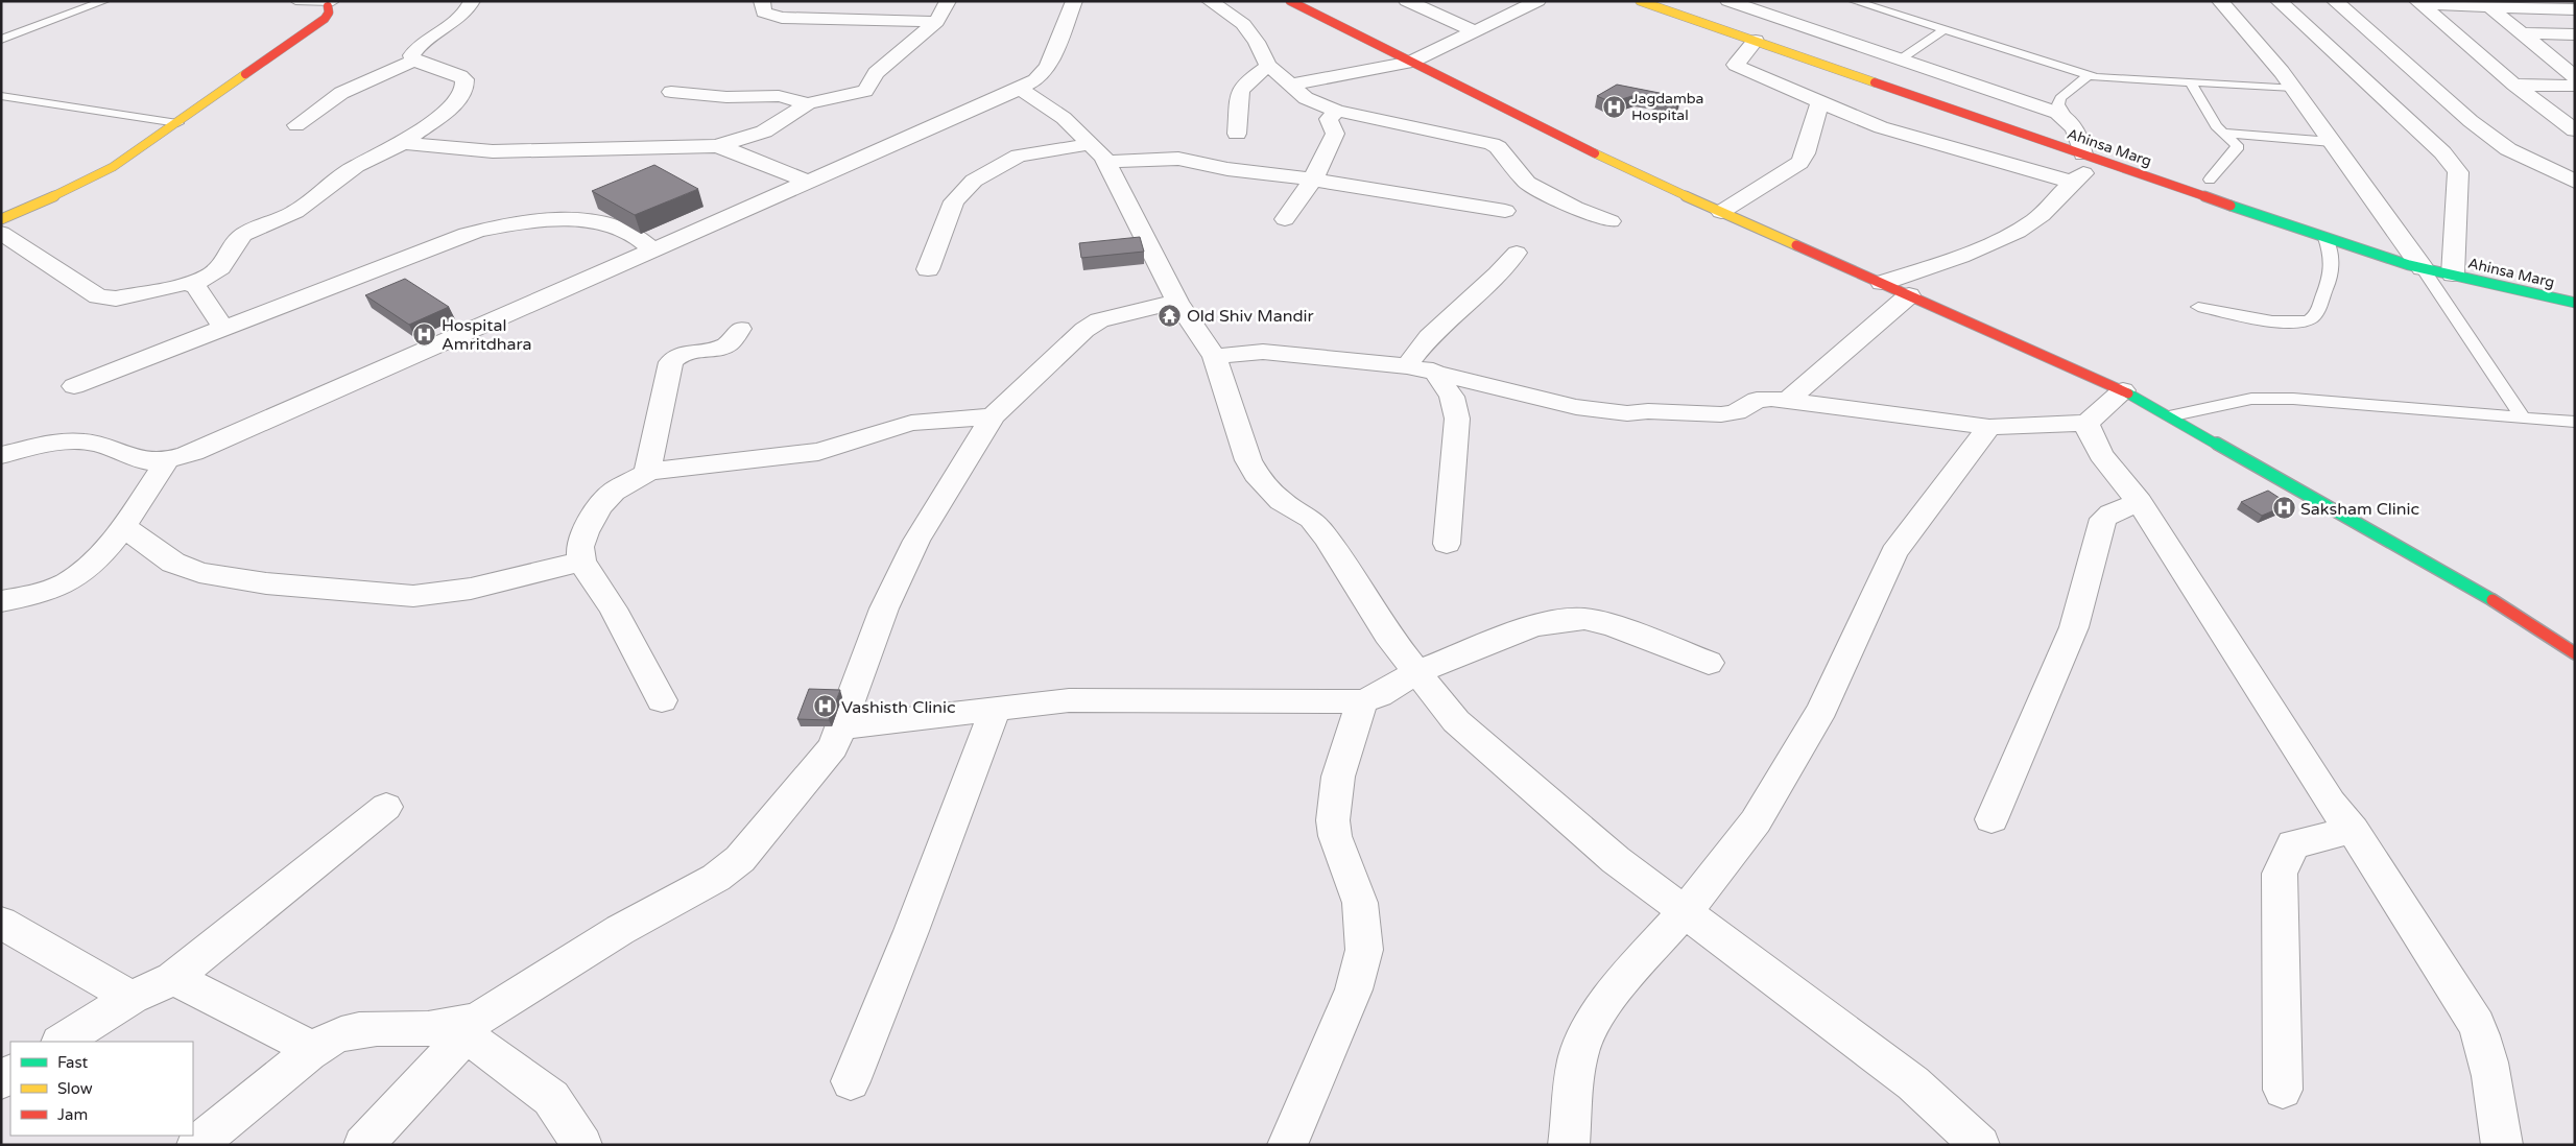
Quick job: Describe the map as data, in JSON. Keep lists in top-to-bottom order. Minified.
{"streets":{"main road":["Ahinsa Marg"]},"places":{"hospital":["Jagdamba Hospital","Hospital Amritdhara","Saksham Clinic","Vashisth Clinic"],"temple":["Old Shiv Mandir"]},"legend":["Fast","Slow","Jam"]}
